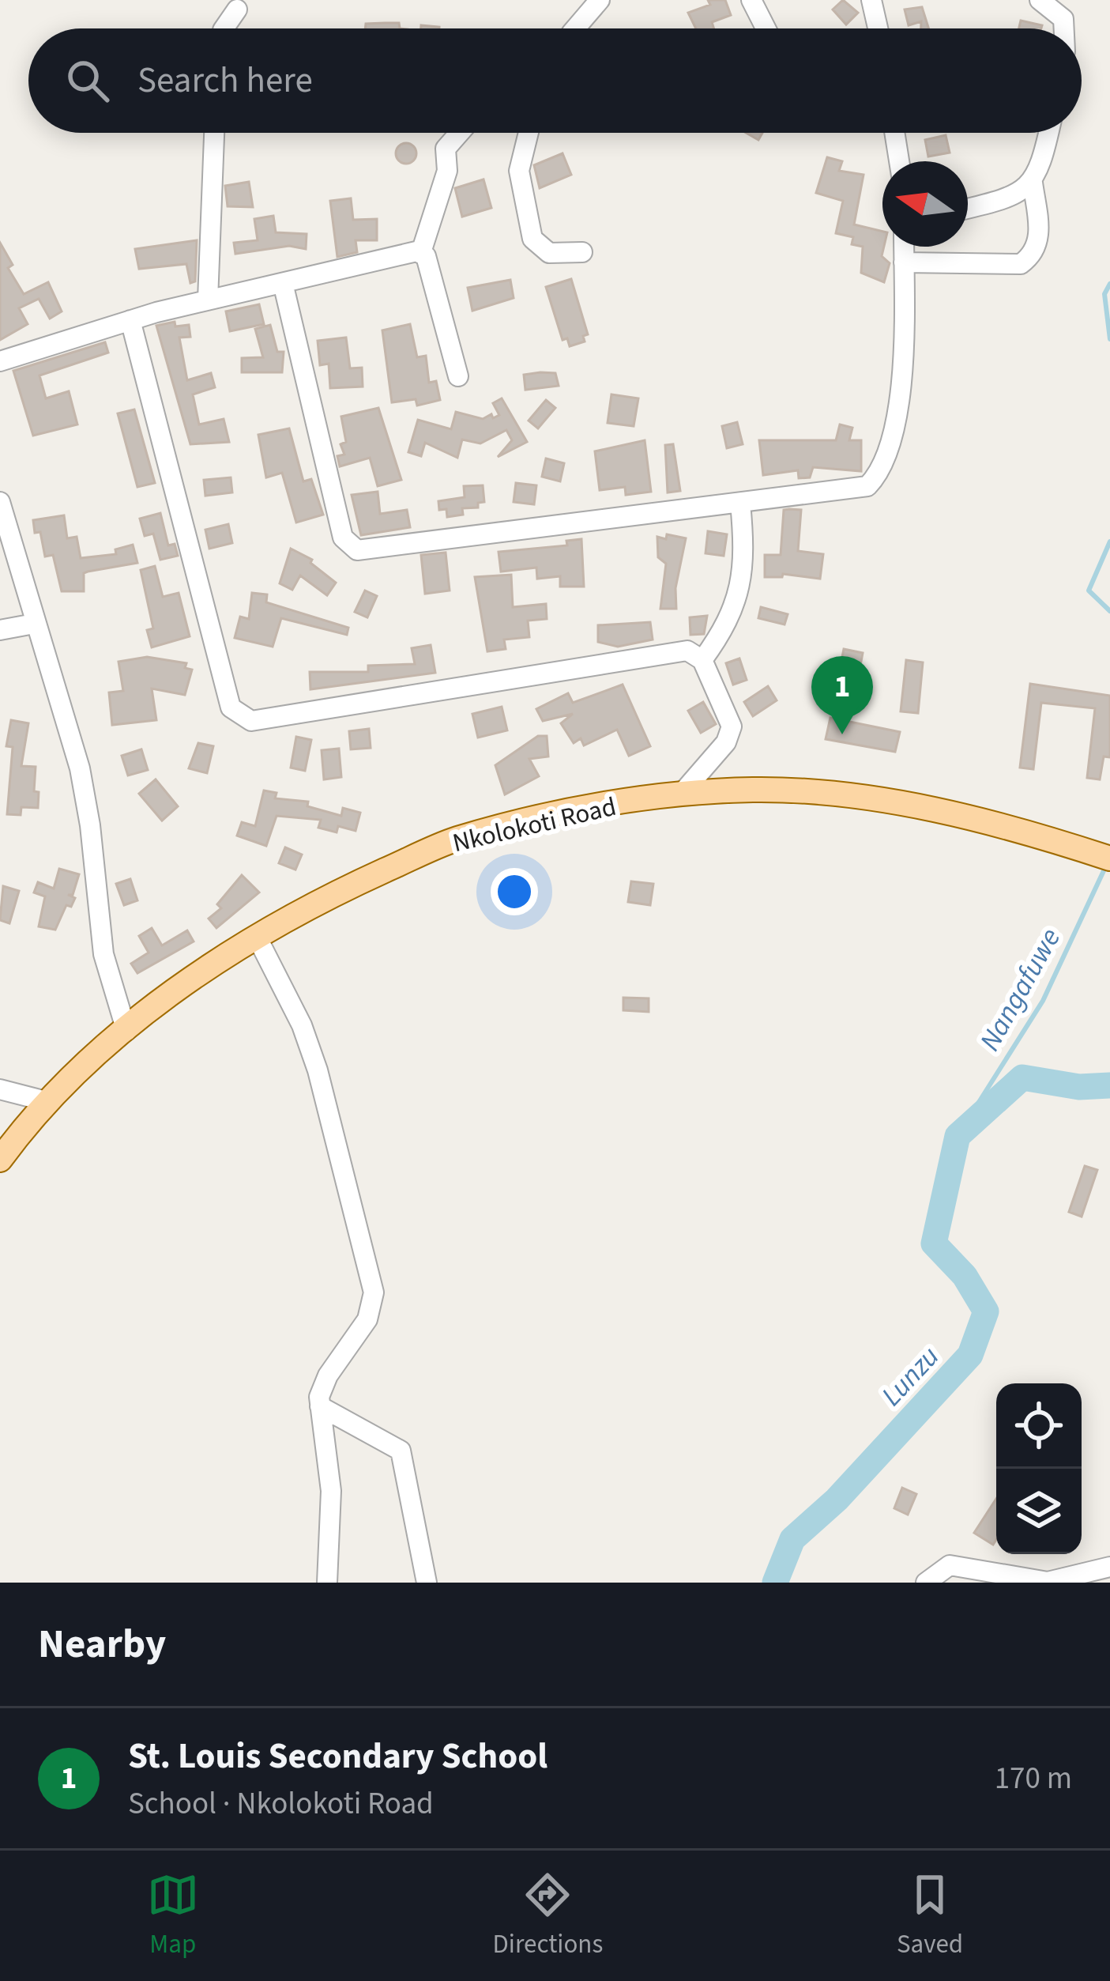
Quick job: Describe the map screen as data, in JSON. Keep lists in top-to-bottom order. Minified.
{"streets":{"main road":["Nkolokoti Road"]},"water":["Nangafuwe","Lunzu"],"north":"left","page":{"search":"Search here","pins":"1","heading":"Nearby","list":[{"mark":"1","name":"St. Louis Secondary School","note":"School · Nkolokoti Road","value":"170 m"}],"nav":["Map","Directions","Saved"]}}
